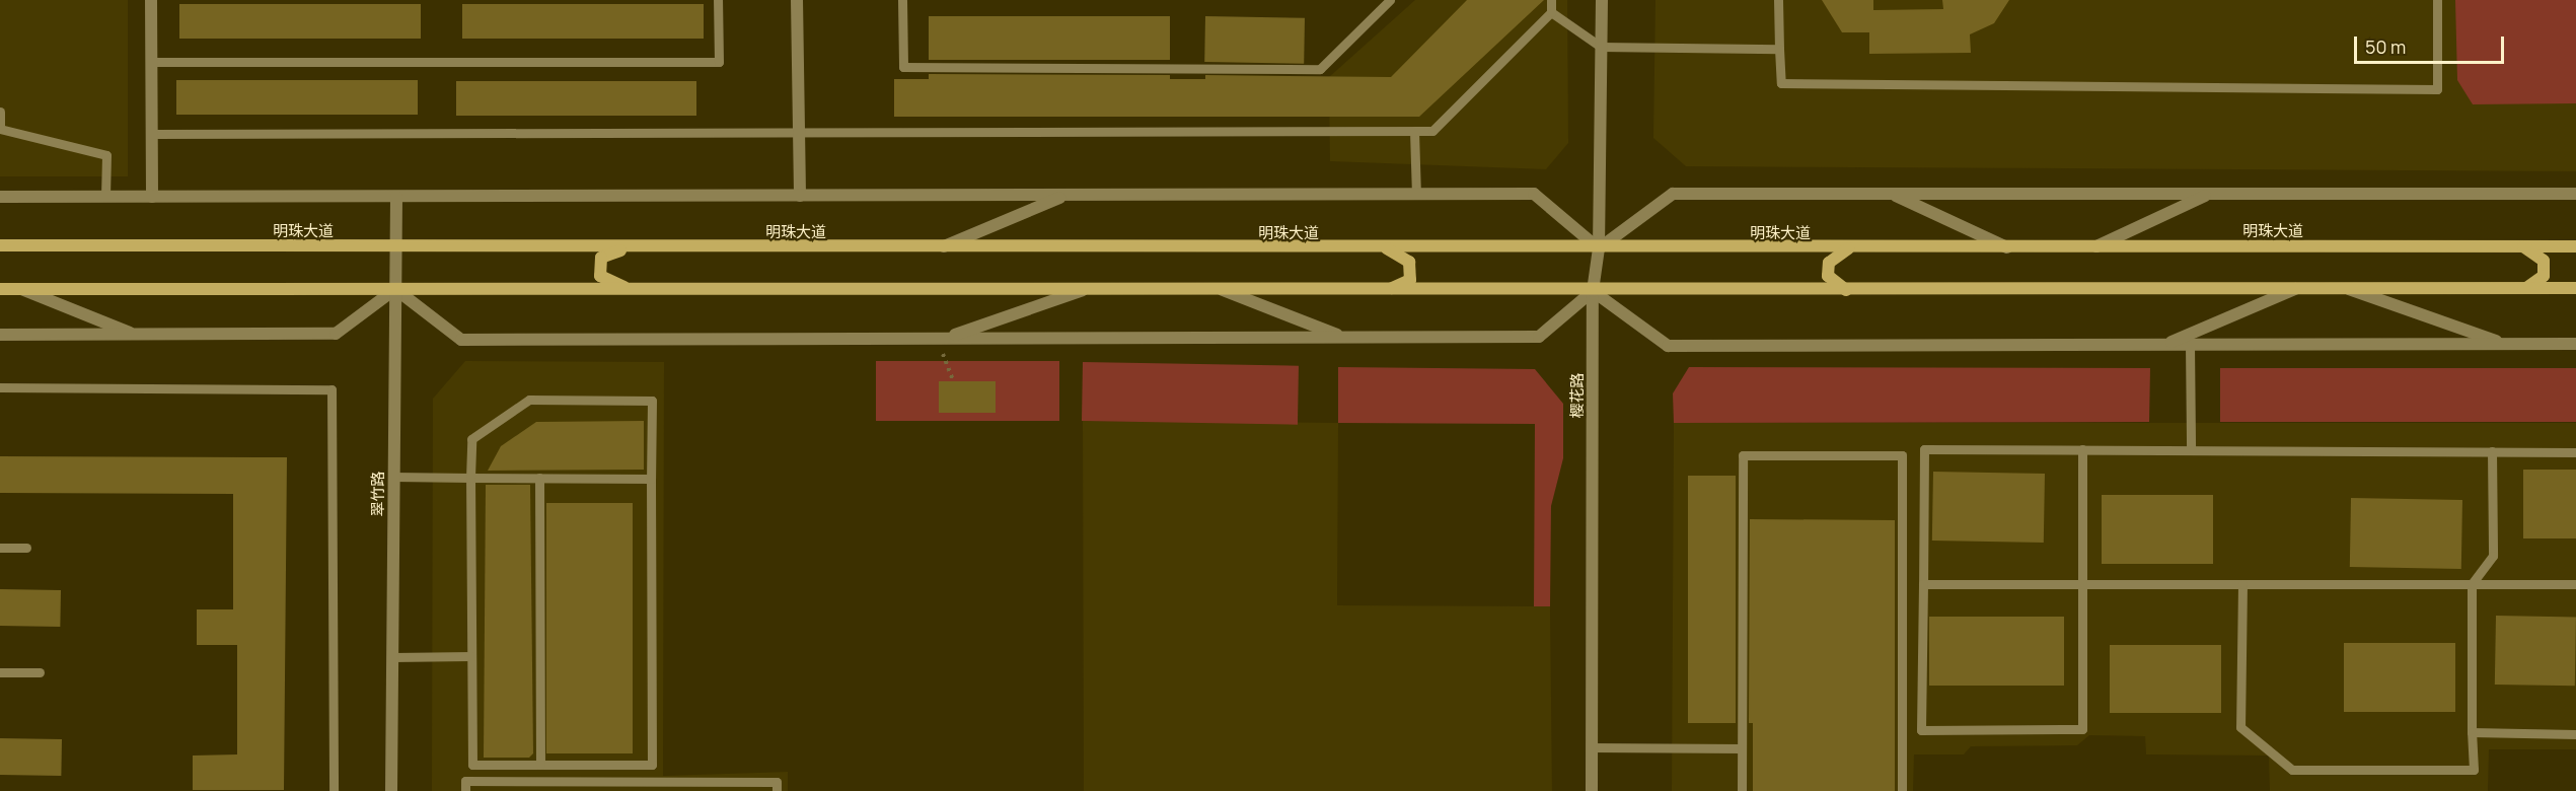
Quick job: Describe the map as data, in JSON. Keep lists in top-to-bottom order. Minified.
{"streets":{"main road":["明珠大道"],"street":["樱花路","翠竹路"]},"crossings":[["明珠大道","樱花路"],["明珠大道","翠竹路"]],"scale_bar":"50 m"}
